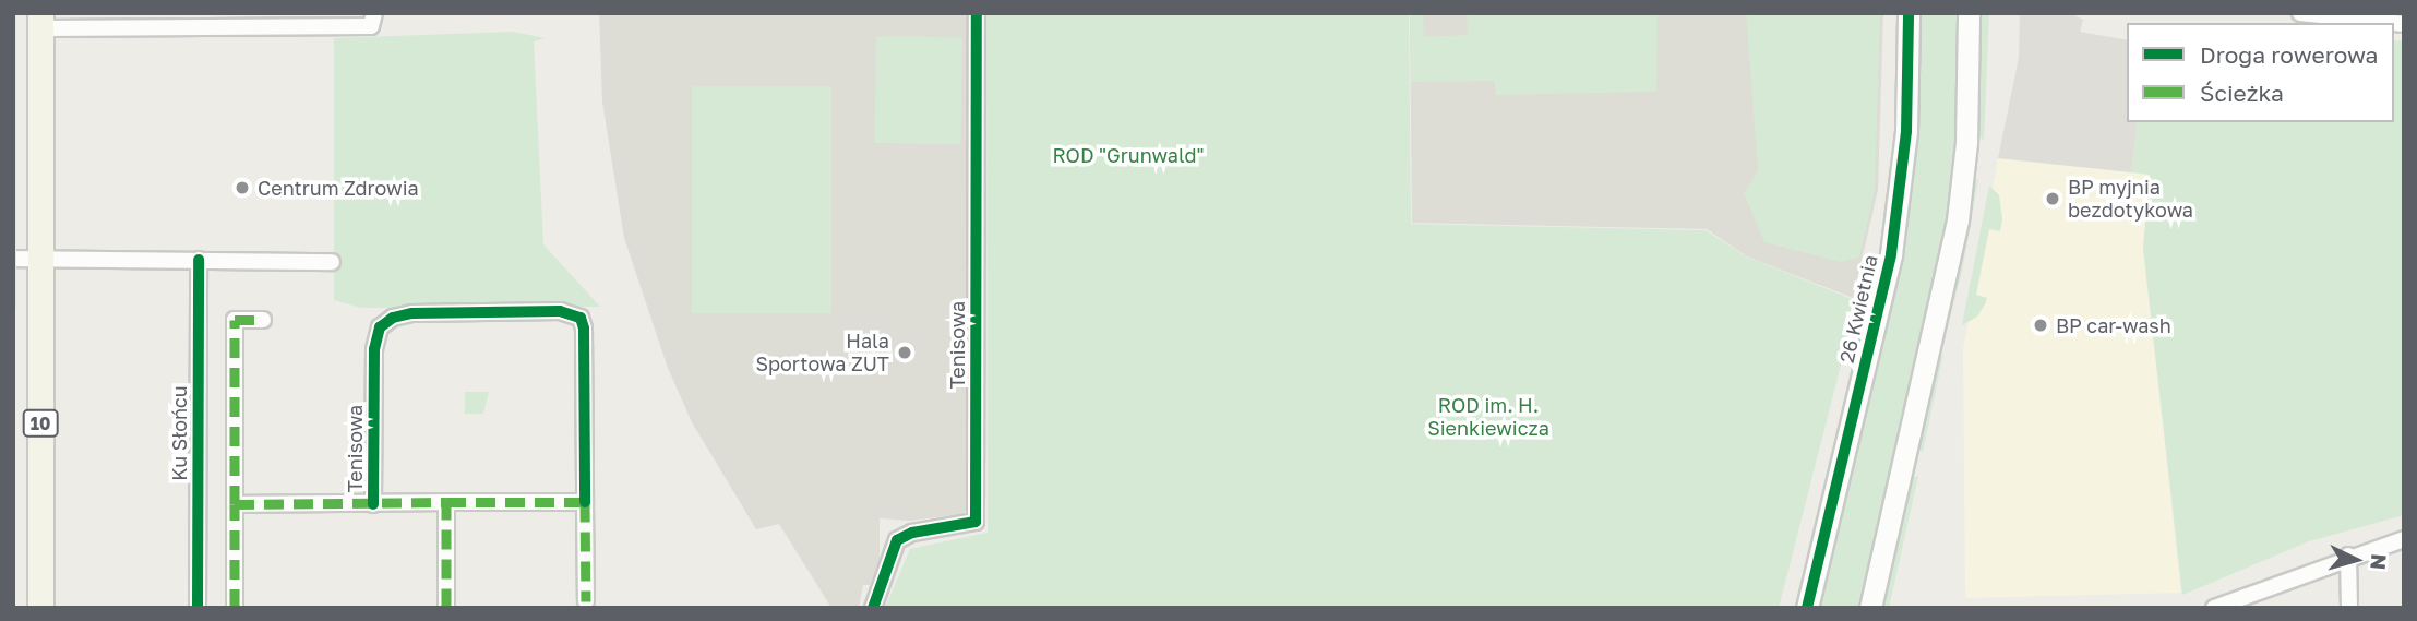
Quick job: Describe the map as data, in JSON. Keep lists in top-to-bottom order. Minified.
{"streets":{"main road":["10"],"street":["26 Kwietnia","Tenisowa","Ku Słońcu"]},"parks":["ROD \"Grunwald\"","ROD im. H. Sienkiewicza"],"places":["Centrum Zdrowia","BP myjnia bezdotykowa","BP car-wash","Hala Sportowa ZUT"],"legend":["Droga rowerowa","Ścieżka"],"north":"right"}
